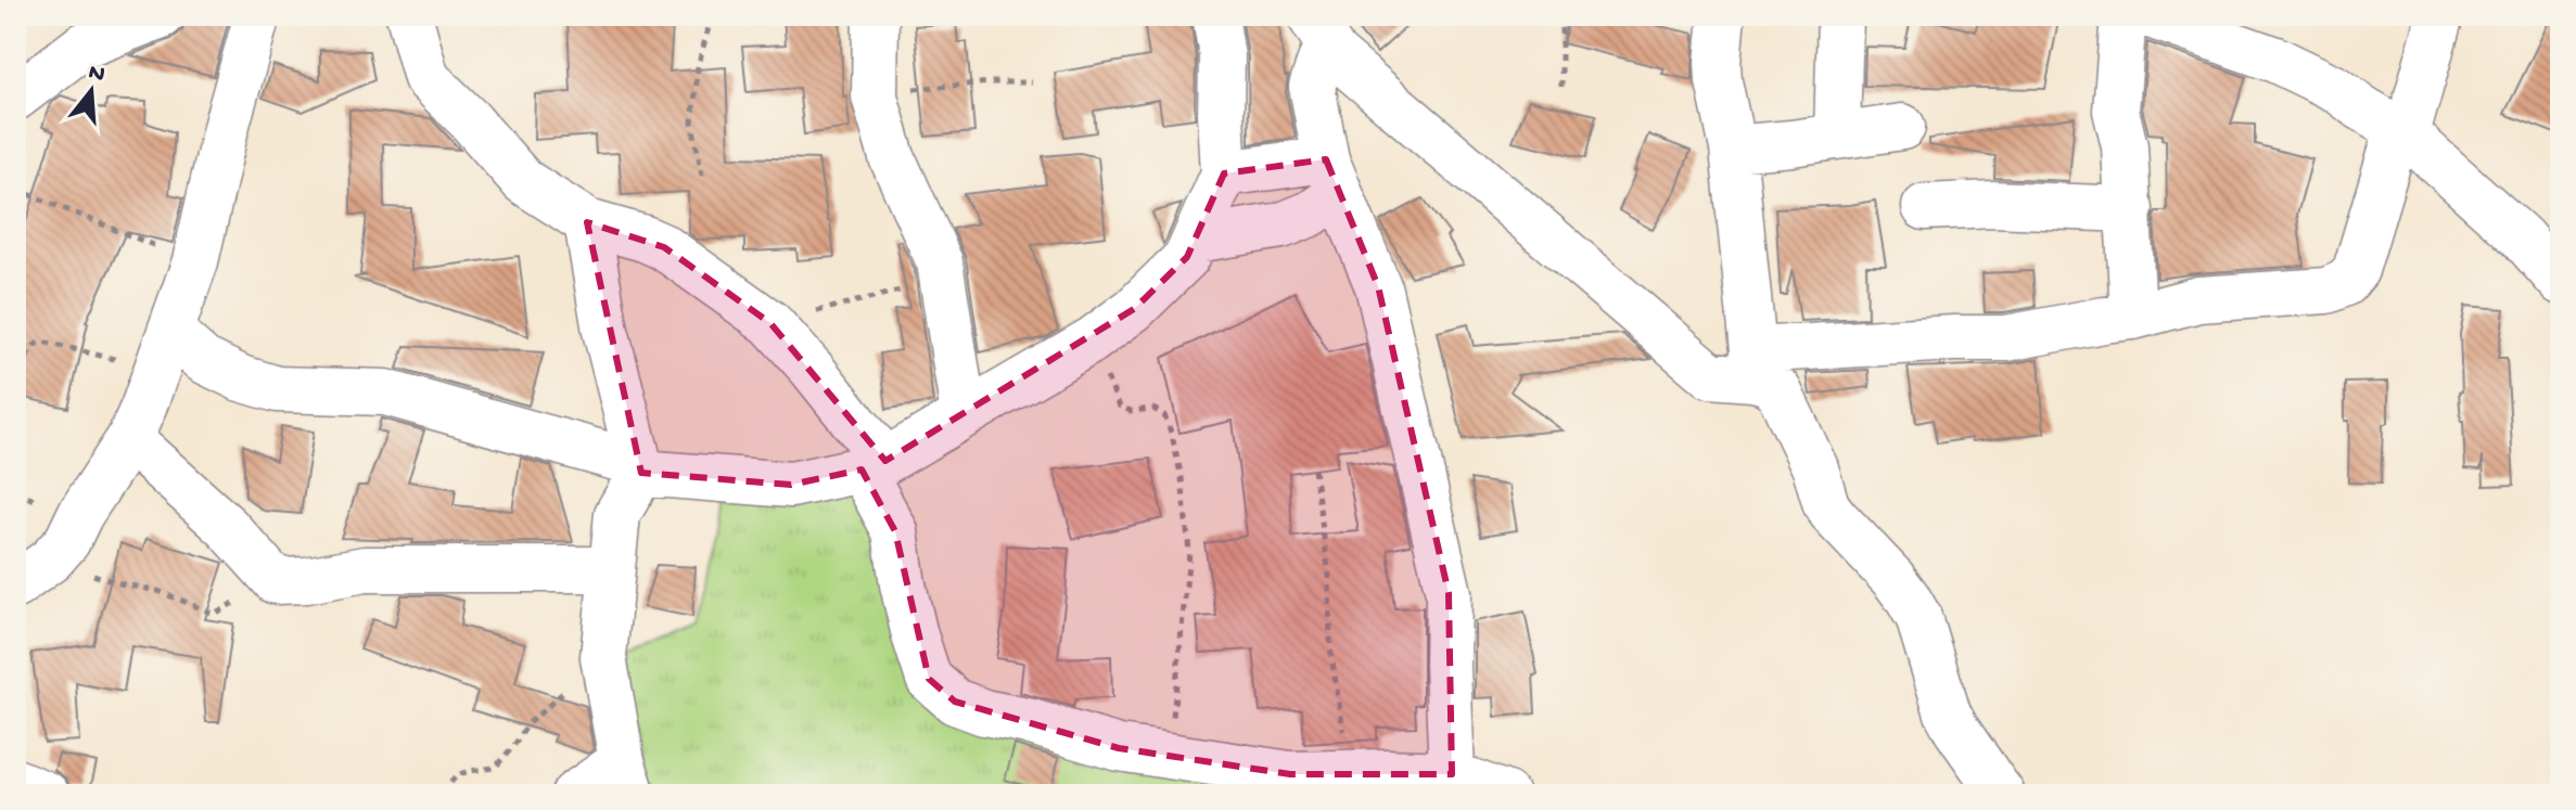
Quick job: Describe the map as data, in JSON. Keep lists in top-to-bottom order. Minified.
{"north":"top"}
